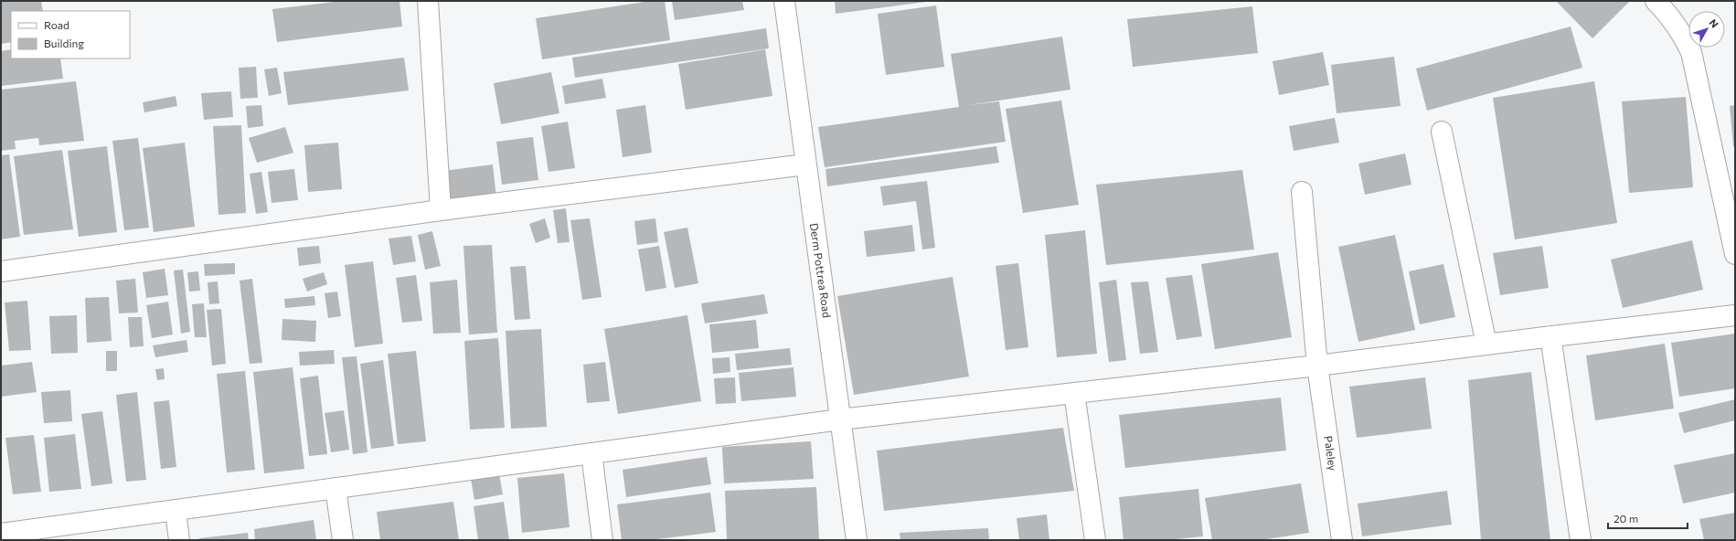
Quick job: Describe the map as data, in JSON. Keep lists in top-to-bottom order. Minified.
{"streets":{"street":["Derm Pottrea Road","Paleley"]},"legend":["Road","Building"],"scale_bar":"20 m","north":"top right"}
